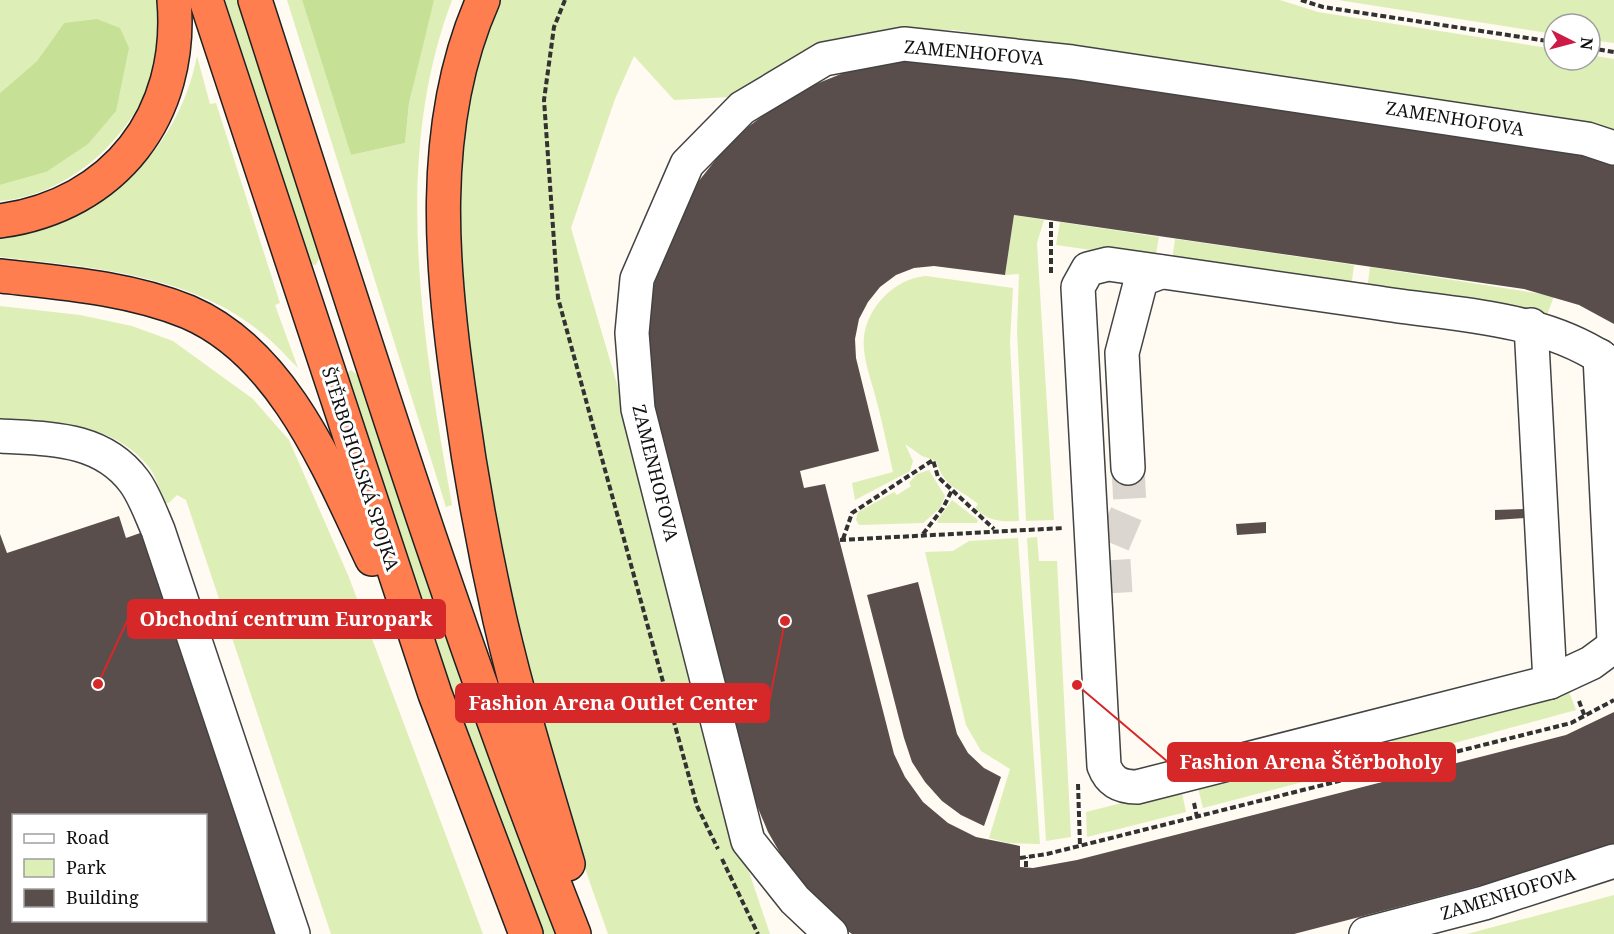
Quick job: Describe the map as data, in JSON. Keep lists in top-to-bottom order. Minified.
{"streets":{"highway":["ŠTĚRBOHOLSKÁ SPOJKA"],"lane":["ZAMENHOFOVA"]},"places":["Fashion Arena Outlet Center","Obchodní centrum Europark","Fashion Arena Štěrboholy"],"legend":["Road","Park","Building"],"north":"right"}
